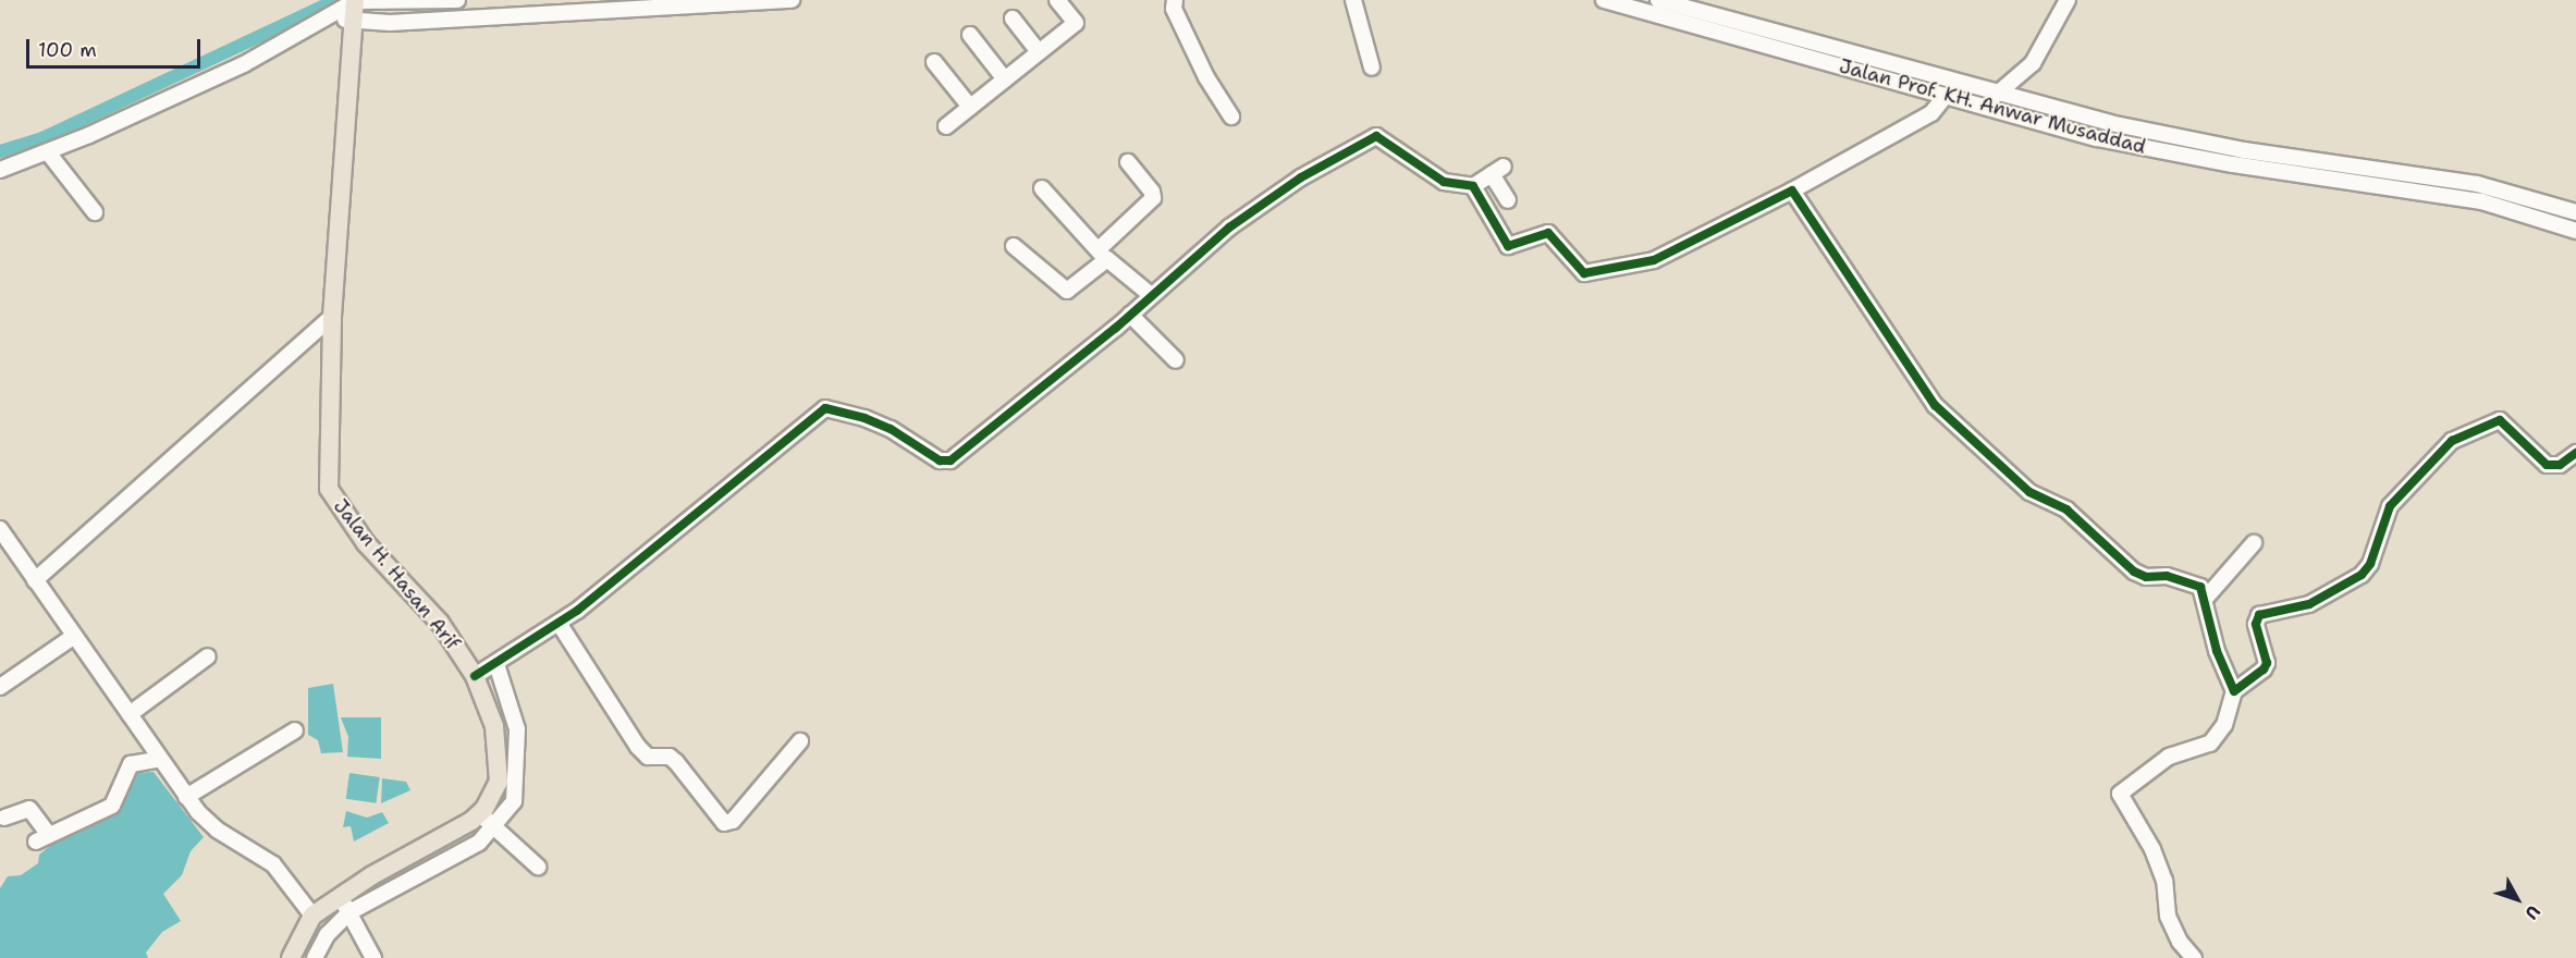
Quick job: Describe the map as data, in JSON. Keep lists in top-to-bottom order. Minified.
{"streets":{"main road":["Jalan H. Hasan Arif"],"street":["Jalan Prof. KH. Anwar Musaddad"]},"scale_bar":"100 m","north":"bottom right"}
